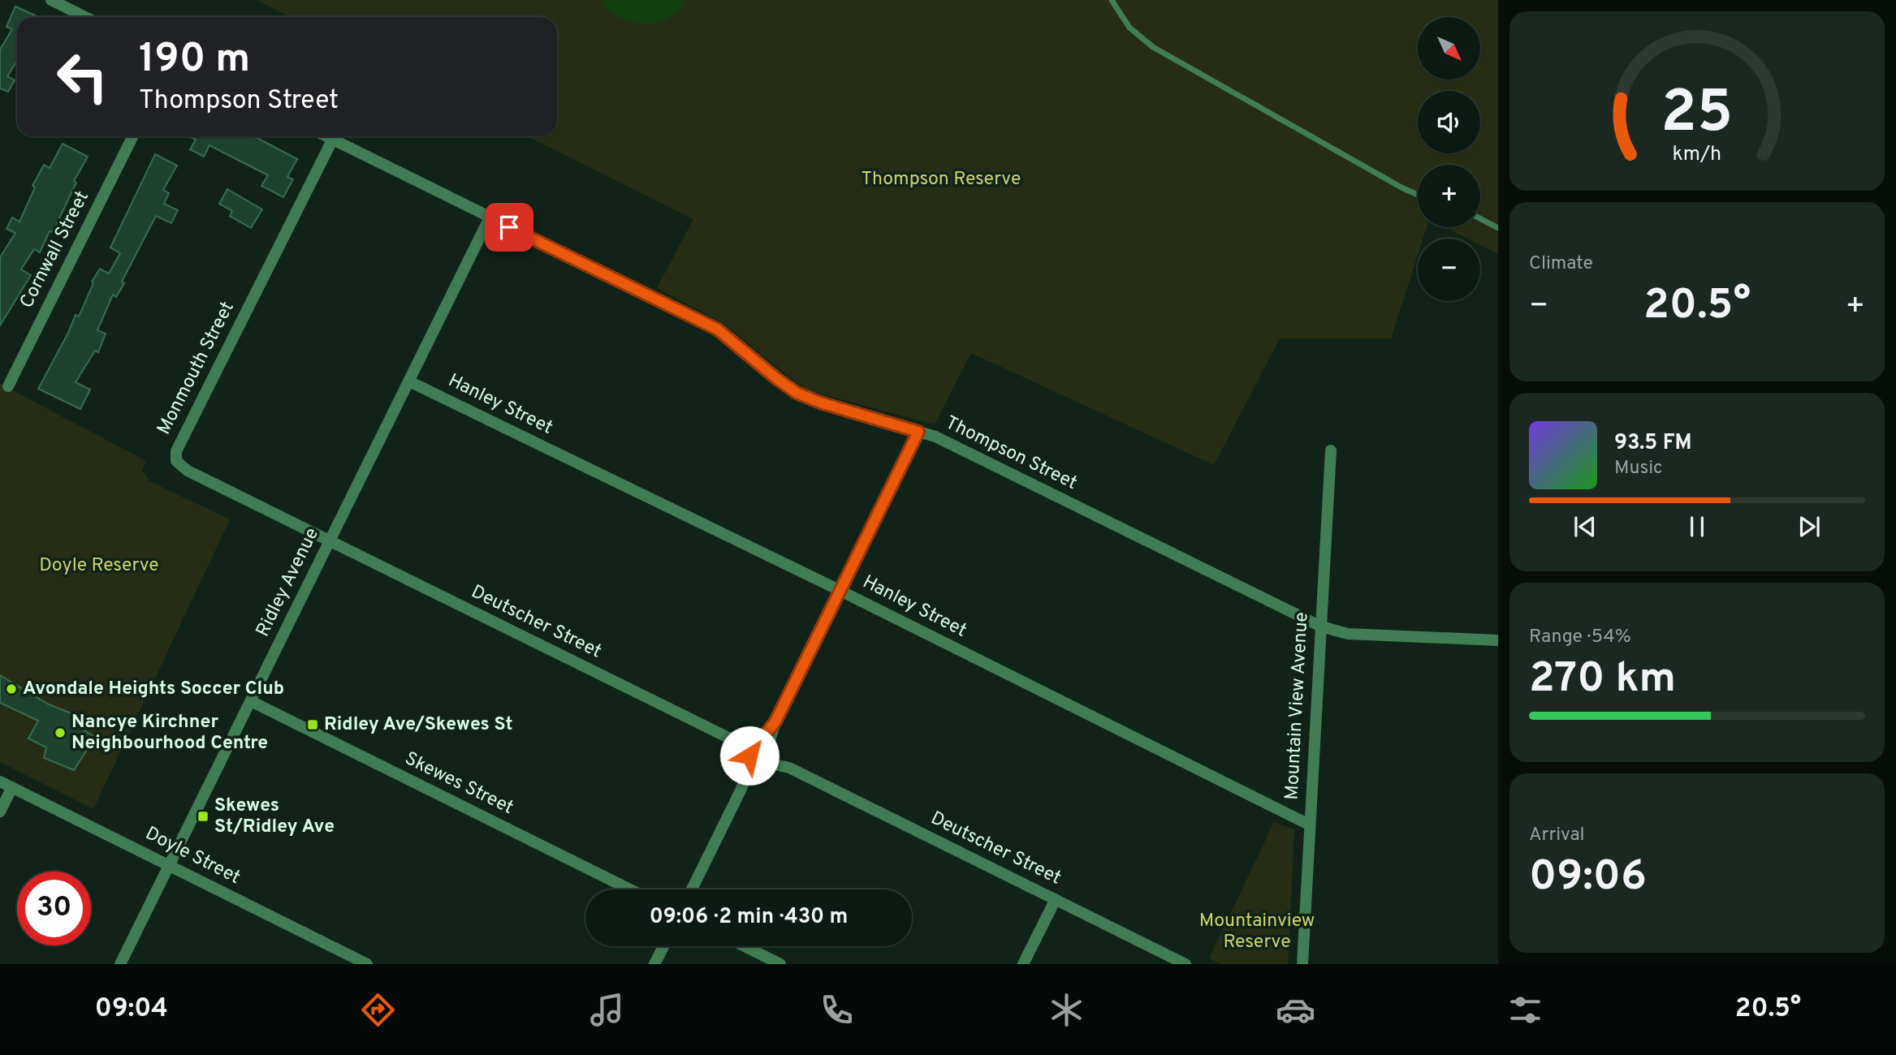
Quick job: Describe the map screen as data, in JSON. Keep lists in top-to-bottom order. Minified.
{"streets":{"street":["Cornwall Street","Monmouth Street","Hanley Street","Thompson Street","Ridley Avenue","Deutscher Street","Mountain View Avenue","Skewes Street","Doyle Street"]},"crossings":[["Monmouth Street","Thompson Street"],["Monmouth Street","Ridley Avenue"],["Monmouth Street","Deutscher Street"],["Hanley Street","Ridley Avenue"],["Hanley Street","Mountain View Avenue"],["Thompson Street","Ridley Avenue"],["Thompson Street","Mountain View Avenue"],["Ridley Avenue","Deutscher Street"],["Ridley Avenue","Skewes Street"],["Ridley Avenue","Doyle Street"]],"parks":["Thompson Reserve","Doyle Reserve","Mountainview Reserve"],"places":{"other":["Avondale Heights Soccer Club","Nancye Kirchner Neighbourhood Centre"],"transit":["Ridley Ave/Skewes St","Skewes St/Ridley Ave"]},"north":"bottom right","page":{"map_buttons":["+","−"],"turn":["190 m","Thompson Street"],"tile":["Climate",["Range · 54%","270 km"],["Arrival","09:06"]],"heat":["−","20.5°","+"],"song":["93.5 FM","Music"],"limit":"30","trip":"09:06 · 2 min · 430 m","tabs":["09:04","20.5°"],"gauge":["25","km/h"]}}
